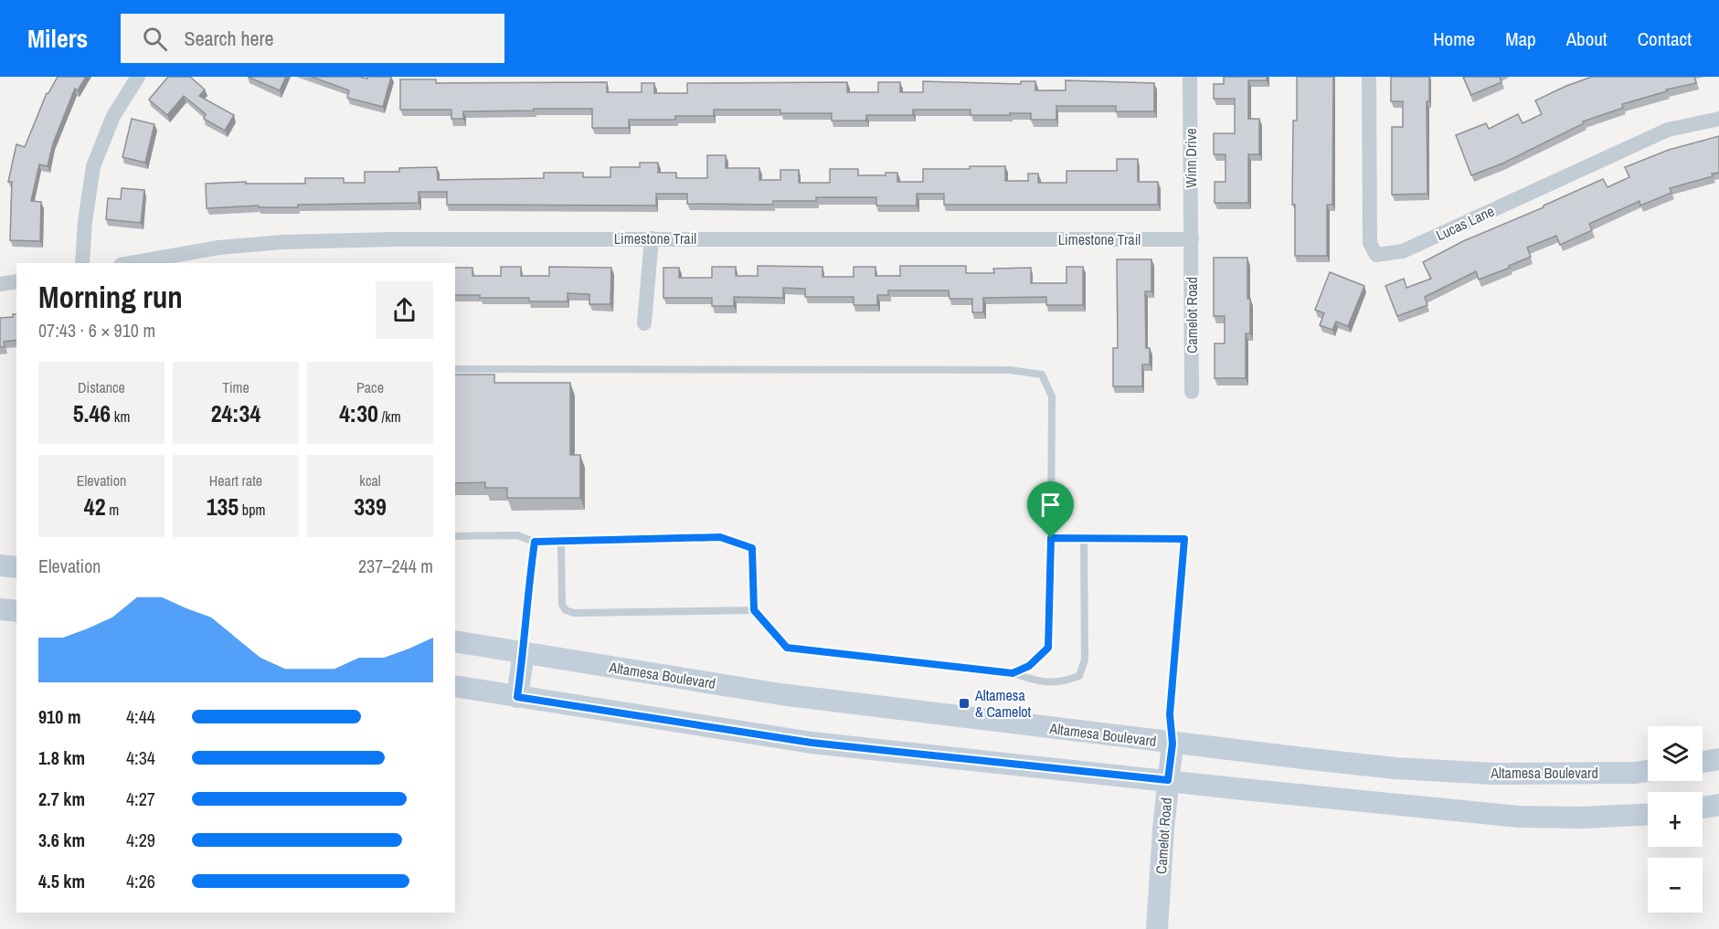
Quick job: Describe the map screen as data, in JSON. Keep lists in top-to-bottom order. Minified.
{"streets":{"main road":["Camelot Road","Altamesa Boulevard"],"street":["Winn Drive","Lucas Lane","Limestone Trail"]},"crossings":[["Winn Drive","Limestone Trail"],["Winn Drive","Camelot Road"],["Limestone Trail","Camelot Road"],["Camelot Road","Altamesa Boulevard"]],"places":{"transit":["Altamesa & Camelot"]},"page":{"header":"Milers","search":"Search here","nav":["Home","Map","About","Contact"],"heading":["Morning run","07:43 · 6 × 910 m"],"stats":[["Distance","5.46 km"],["Time","24:34"],["Pace","4:30 /km"],["Elevation","42 m"],["Heart rate","135 bpm"],["kcal","339"]],"chart":["Elevation","237–244 m"],"list":[{"name":"910 m","note":"4:44"},{"name":"1.8 km","note":"4:34"},{"name":"2.7 km","note":"4:27"},{"name":"3.6 km","note":"4:29"},{"name":"4.5 km","note":"4:26"}],"map_buttons":["+","−"]}}
